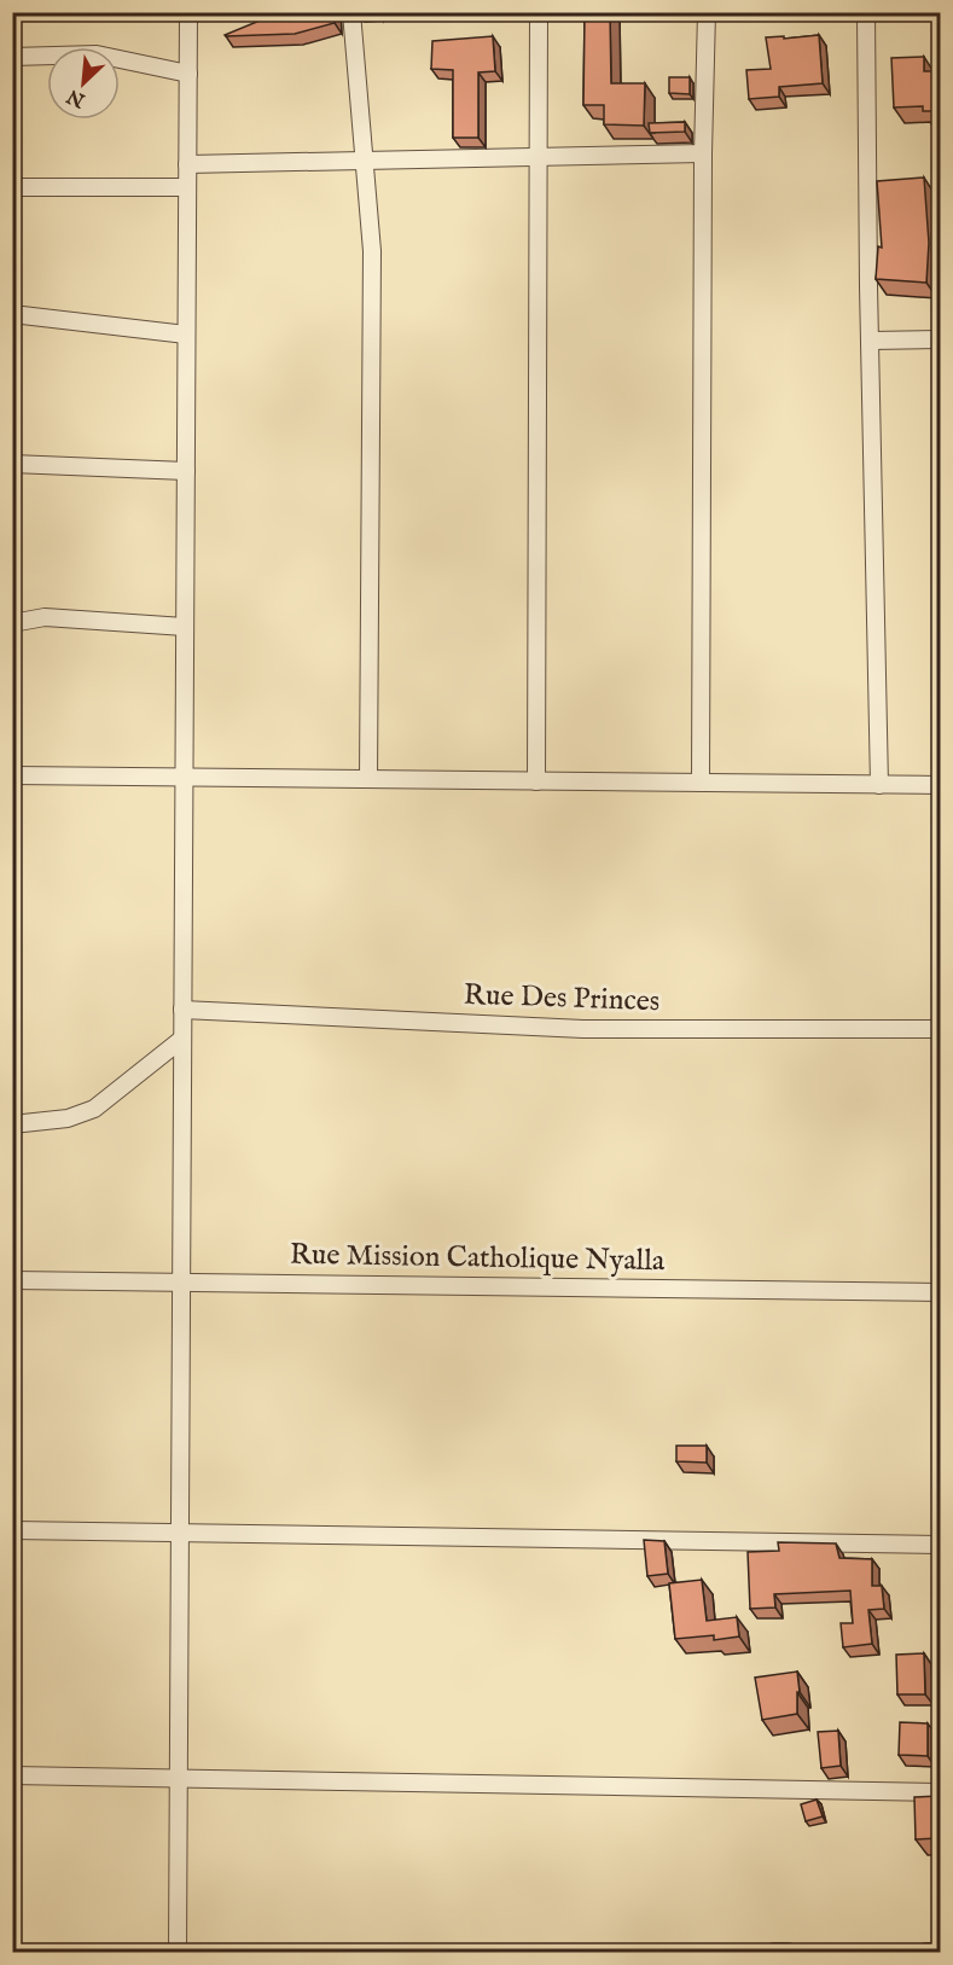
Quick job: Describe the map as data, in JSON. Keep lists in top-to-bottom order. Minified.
{"streets":{"street":["Rue Des Princes","Rue Mission Catholique Nyalla"]},"north":"bottom left"}
